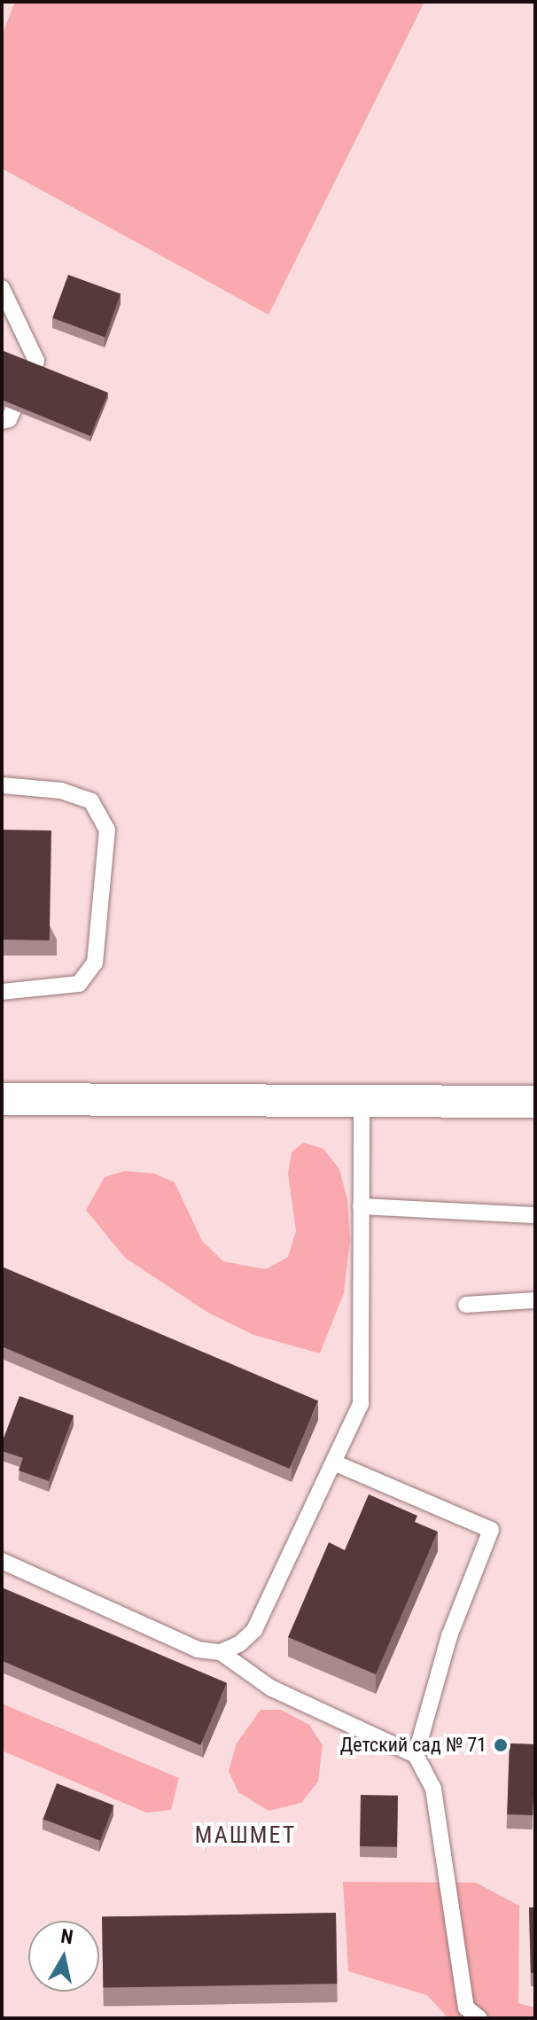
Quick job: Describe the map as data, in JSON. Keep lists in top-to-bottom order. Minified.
{"districts":["МАШМЕТ"],"places":["Детский сад № 71"],"north":"top"}
